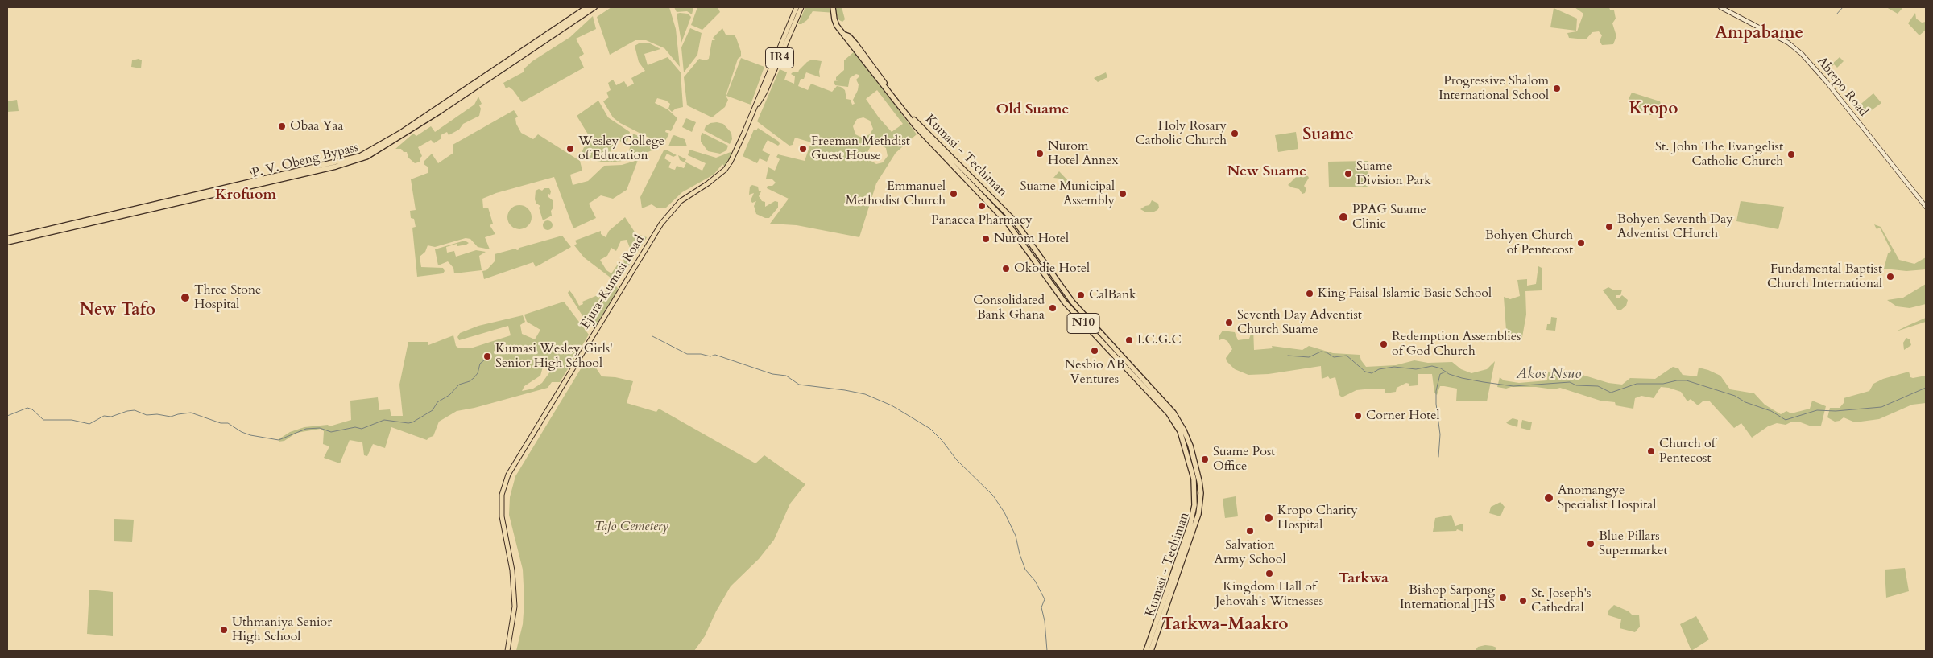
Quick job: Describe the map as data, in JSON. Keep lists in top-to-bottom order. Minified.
{"streets":{"highway":["Kumasi - Techiman","P. V. Obeng Bypass","N10"],"main road":["IR4","Abrepo Road","Ejura-Kumasi Road"]},"crossings":[["IR4","Ejura-Kumasi Road"],["Kumasi - Techiman","N10"]],"districts":["Ampabame","Kropo","Old Suame","Suame","New Suame","Krofuom","New Tafo","Tarkwa","Tarkwa-Maakro"],"water":["Akos Nsuo"],"parks":["Tafo Cemetery"],"places":["Progressive Shalom International School","Obaa Yaa","Holy Rosary Catholic Church","Wesley College of Education","Freeman Methdist Guest House","Nurom Hotel Annex","St. John The Evangelist Catholic Church","Suame Division Park","Emmanuel Methodist Church","Suame Municipal Assembly","Panacea Pharmacy","PPAG Suame Clinic","Bohyen Seventh Day Adventist CHurch","Nurom Hotel","Bohyen Church of Pentecost","Okodie Hotel","Fundamental Baptist Church International","King Faisal Islamic Basic School","CalBank","Three Stone Hospital","Consolidated Bank Ghana","Seventh Day Adventist Church Suame","I.C.G.C","Redemption Assemblies of God Church","Nesbio AB Ventures","Kumasi Wesley Girls' Senior High School","Corner Hotel","Church of Pentecost","Suame Post Office","Anomangye Specialist Hospital","Kropo Charity Hospital","Salvation Army School","Blue Pillars Supermarket","Kingdom Hall of Jehovah's Witnesses","Bishop Sarpong International JHS","St. Joseph's Cathedral","Uthmaniya Senior High School"]}
